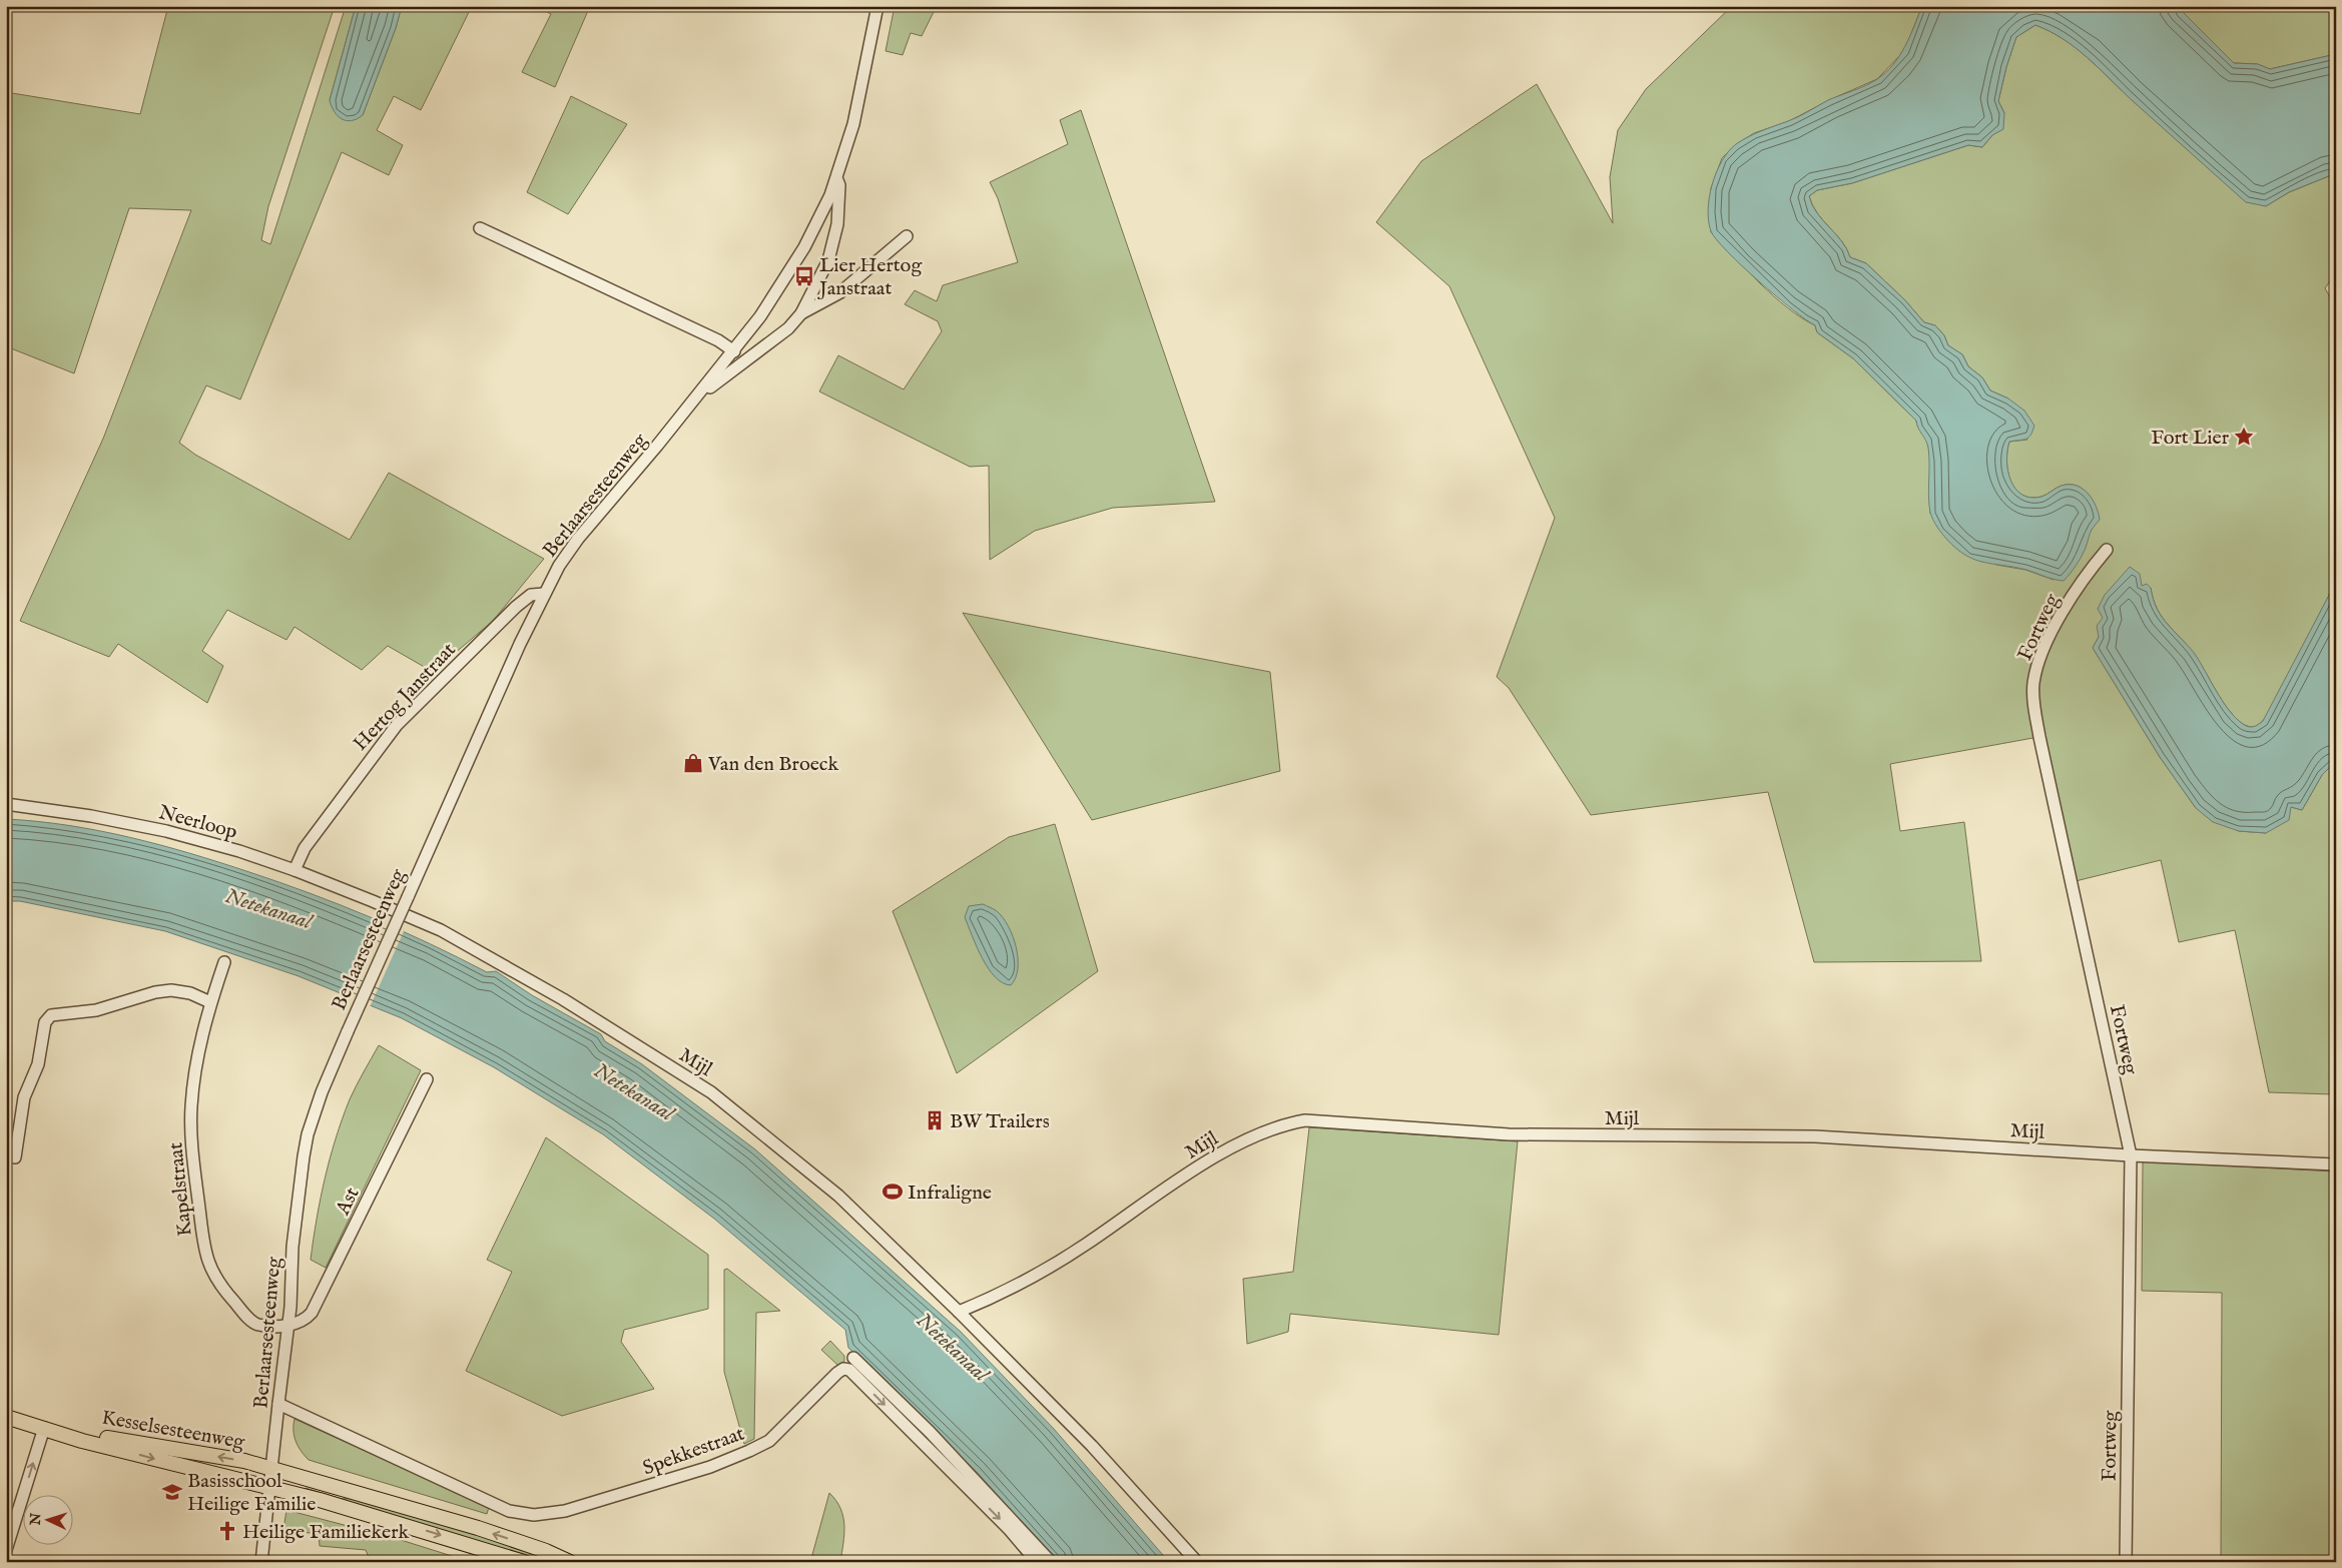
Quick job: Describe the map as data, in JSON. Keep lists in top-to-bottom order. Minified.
{"streets":{"main road":["Kesselsesteenweg"],"street":["Berlaarsesteenweg","Fortweg","Hertog Janstraat","Neerloop","Mijl","Kapelstraat","Ast","Spekkestraat"]},"crossings":[["Berlaarsesteenweg","Hertog Janstraat"],["Berlaarsesteenweg","Kapelstraat"],["Berlaarsesteenweg","Ast"],["Berlaarsesteenweg","Kesselsesteenweg"],["Berlaarsesteenweg","Spekkestraat"],["Fortweg","Mijl"],["Hertog Janstraat","Neerloop"],["Neerloop","Mijl"],["Kapelstraat","Ast"]],"one_way":["Spekkestraat"],"water":["Netekanaal"],"places":{"bus stop":["Lier Hertog Janstraat"],"place":["Fort Lier"],"shop":["Van den Broeck"],"building":["BW Trailers"],"sports":["Infraligne"],"school or university":["Basisschool Heilige Familie"],"church":["Heilige Familiekerk"]},"north":"left"}
